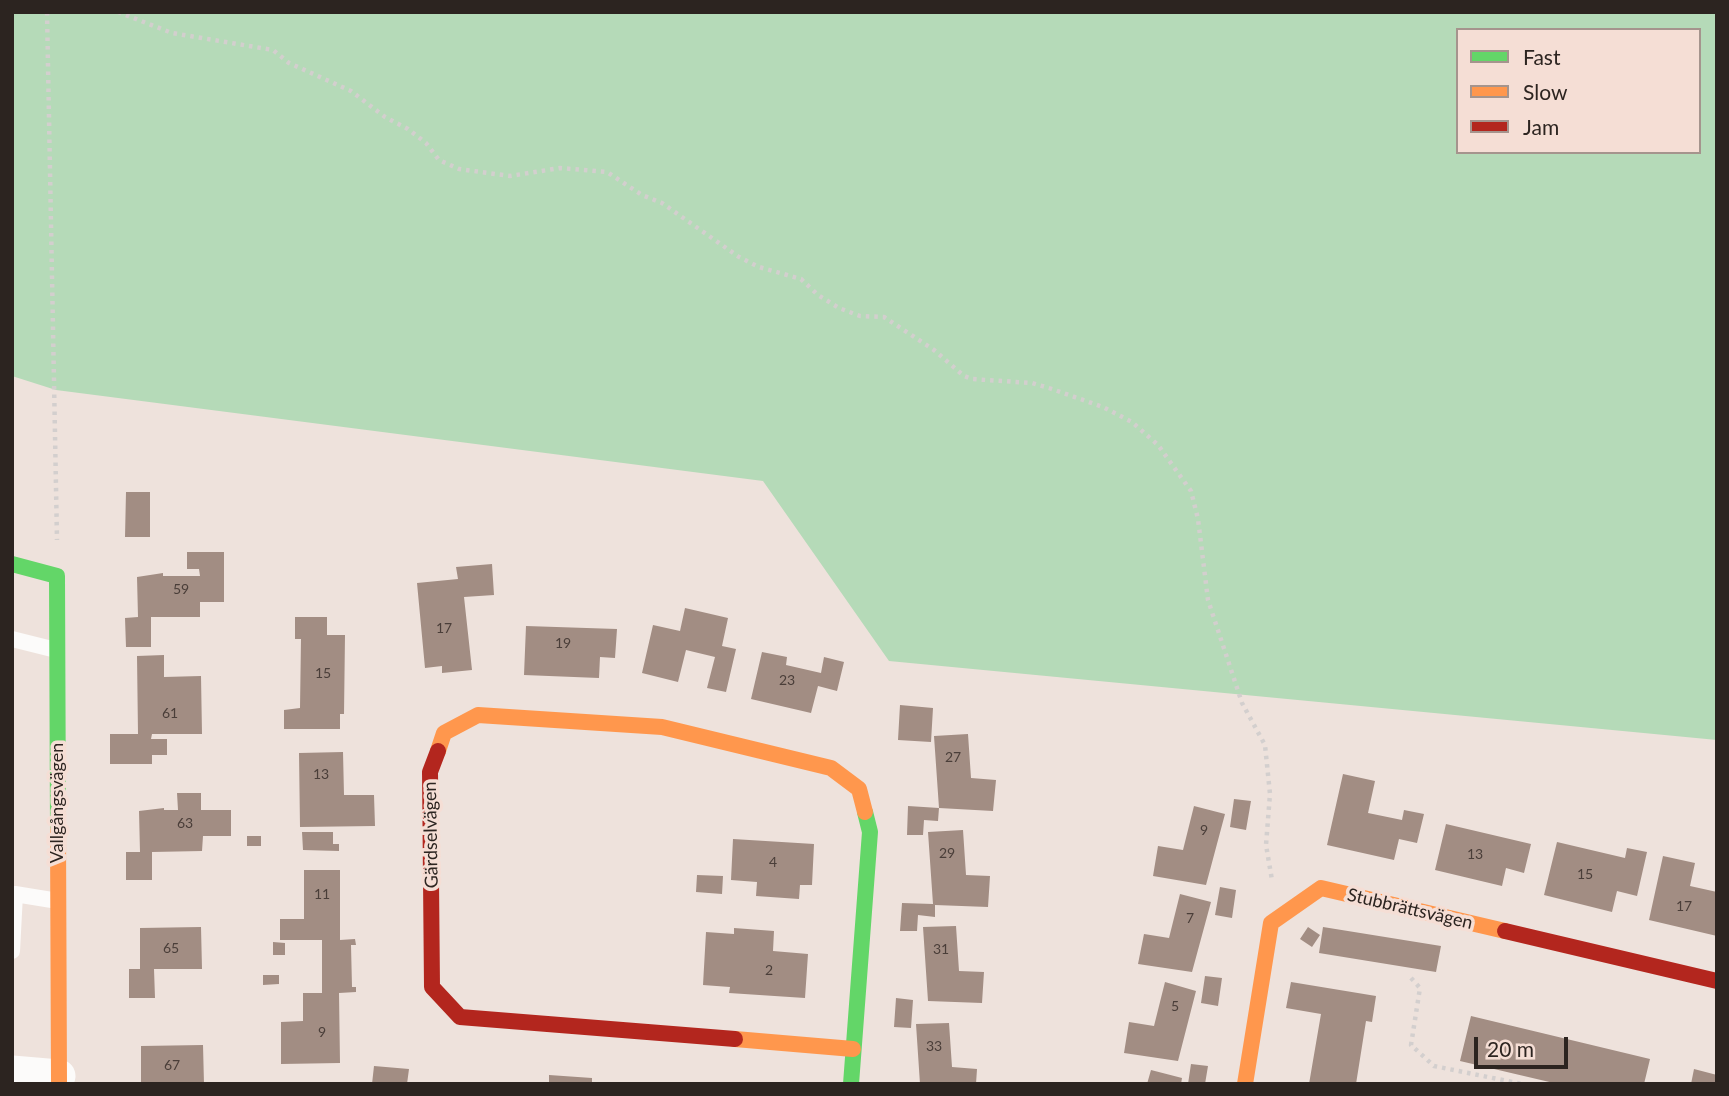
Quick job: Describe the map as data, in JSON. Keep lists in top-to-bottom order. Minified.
{"streets":{"street":["Vallgångsvägen","Gärdselvägen","Stubbrättsvägen"]},"house_numbers":["59","17","19","15","23","61","27","13","63","9","29","13","4","15","11","17","7","65","31","2","5","9","33","67"],"legend":["Fast","Slow","Jam"],"scale_bar":"20 m"}
